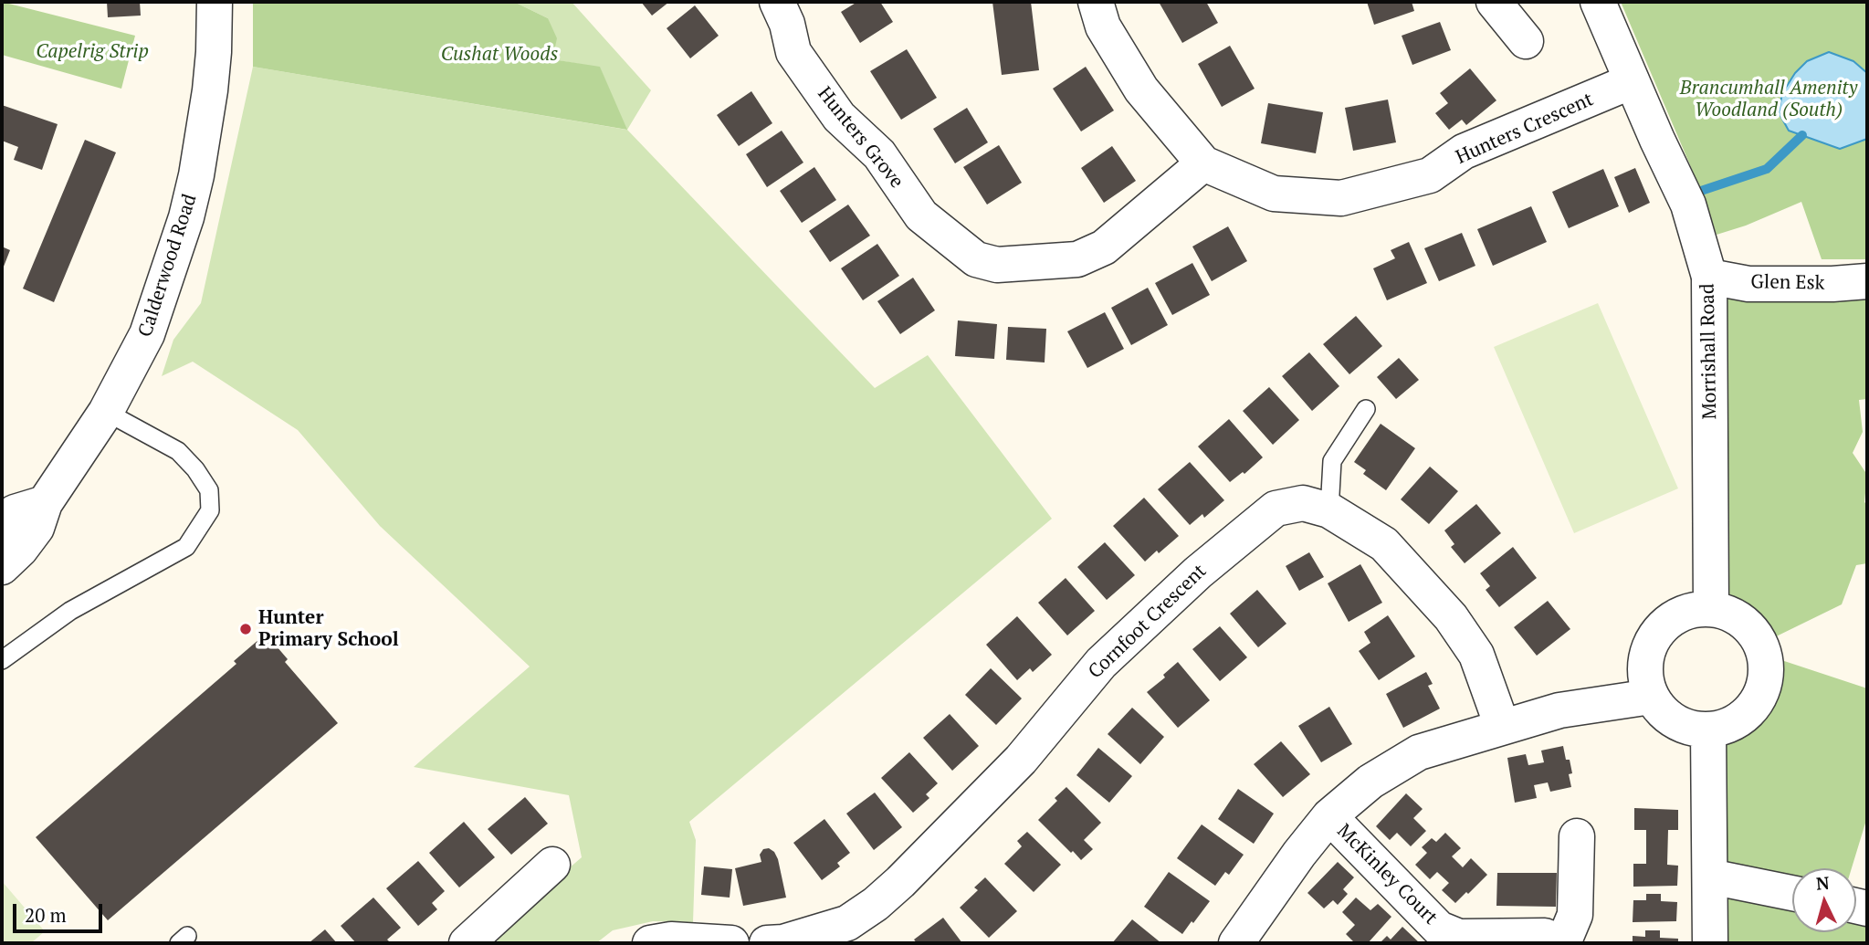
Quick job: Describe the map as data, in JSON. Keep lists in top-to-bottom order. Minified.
{"streets":{"street":["Hunters Crescent","Hunters Grove","Calderwood Road","Glen Esk","Morrishall Road","Cornfoot Crescent","McKinley Court"]},"crossings":[["Hunters Crescent","Hunters Grove"],["Hunters Crescent","Morrishall Road"],["Glen Esk","Morrishall Road"]],"parks":["Capelrig Strip","Cushat Woods","Brancumhall Amenity Woodland (South)"],"places":["Hunter Primary School"],"scale_bar":"20 m","north":"top"}
